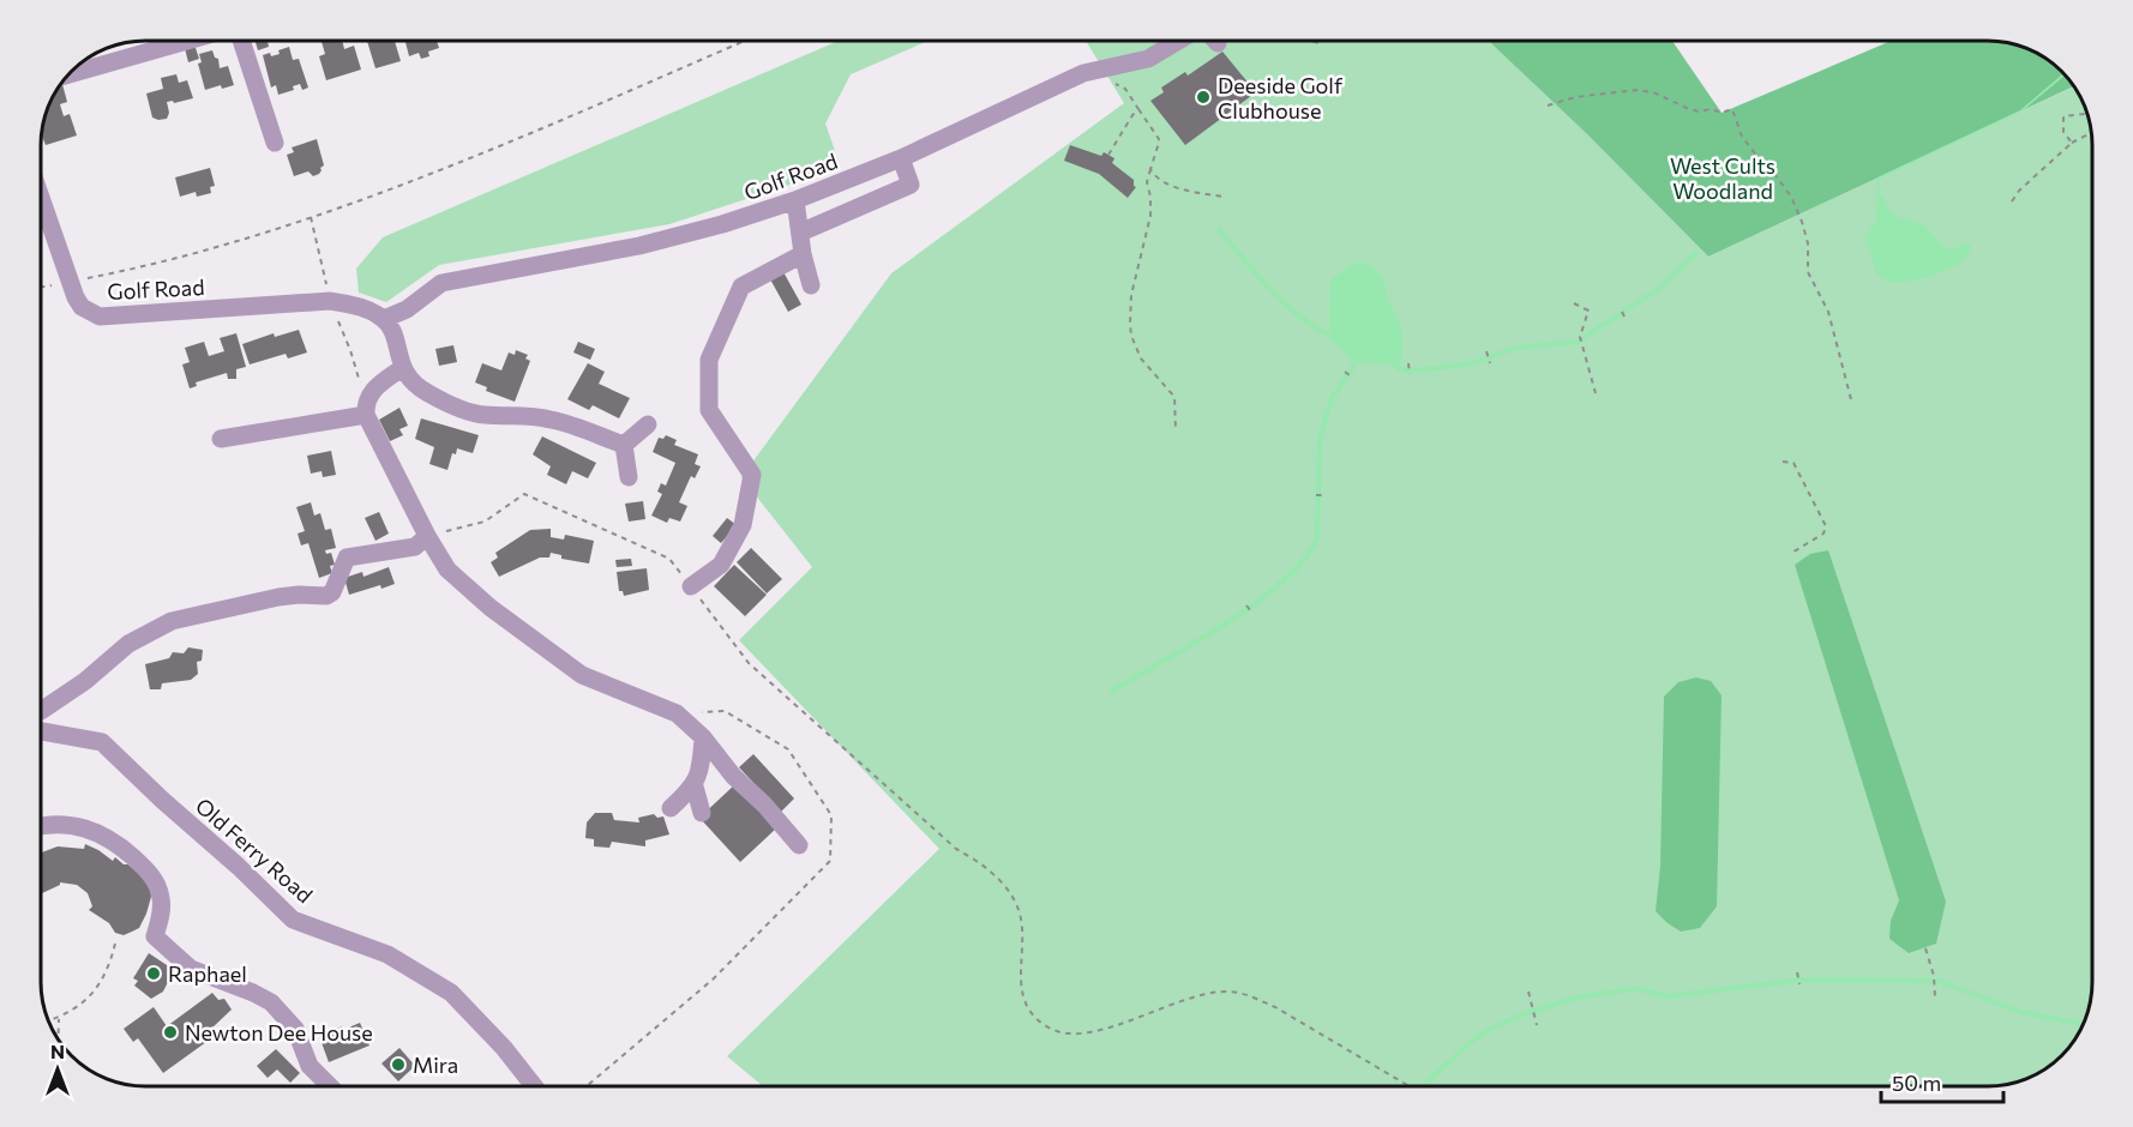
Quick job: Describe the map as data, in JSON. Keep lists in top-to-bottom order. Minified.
{"streets":{"street":["Golf Road","Old Ferry Road"]},"parks":["West Cults Woodland"],"places":["Deeside Golf Clubhouse","Raphael","Newton Dee House","Mira"],"scale_bar":"50 m","north":"top"}
